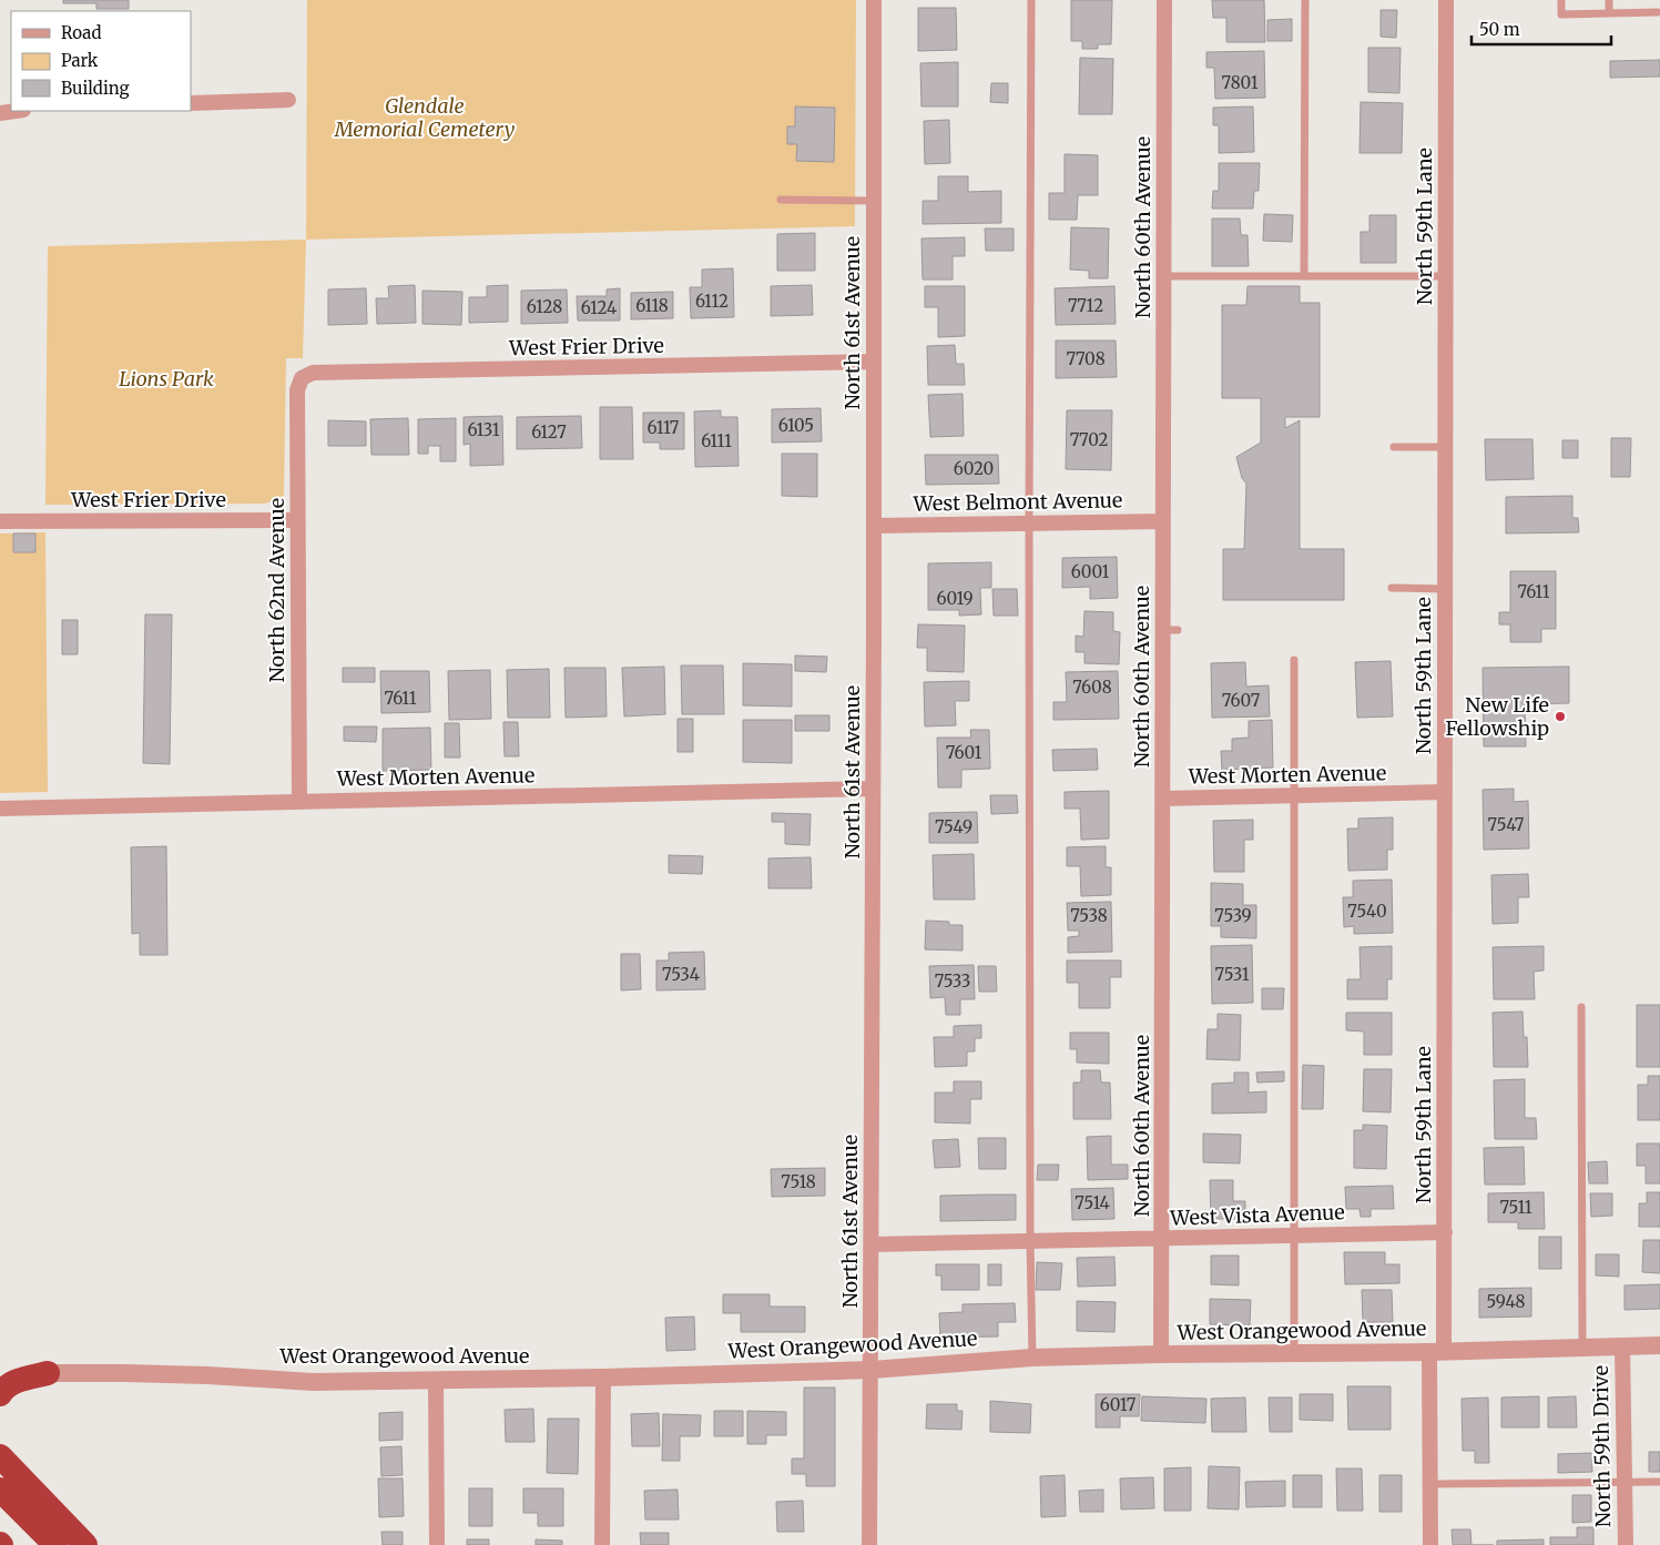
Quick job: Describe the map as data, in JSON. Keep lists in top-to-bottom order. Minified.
{"streets":{"street":["North 59th Lane","North 60th Avenue","North 61st Avenue","West Frier Drive","West Belmont Avenue","North 62nd Avenue","West Morten Avenue","West Vista Avenue","West Orangewood Avenue","North 59th Drive"]},"crossings":[["North 59th Lane","West Morten Avenue"],["North 59th Lane","West Vista Avenue"],["North 59th Lane","West Orangewood Avenue"],["North 60th Avenue","West Belmont Avenue"],["North 60th Avenue","West Morten Avenue"],["North 60th Avenue","West Vista Avenue"],["North 60th Avenue","West Orangewood Avenue"],["North 61st Avenue","West Frier Drive"],["North 61st Avenue","West Belmont Avenue"],["North 61st Avenue","West Morten Avenue"],["North 61st Avenue","West Vista Avenue"],["North 61st Avenue","West Orangewood Avenue"],["West Frier Drive","North 62nd Avenue"],["North 62nd Avenue","West Morten Avenue"],["West Orangewood Avenue","North 59th Drive"]],"parks":["Glendale Memorial Cemetery","Lions Park"],"places":["New Life Fellowship"],"house_numbers":["7801","6112","6118","7712","6128","6124","7708","6105","6117","6131","6127","7702","6111","6020","6001","7611","6019","7608","7611","7607","7601","7547","7549","7540","7538","7539","7534","7531","7533","7518","7514","7511","5948","6017"],"legend":["Road","Park","Building"],"scale_bar":"50 m"}
